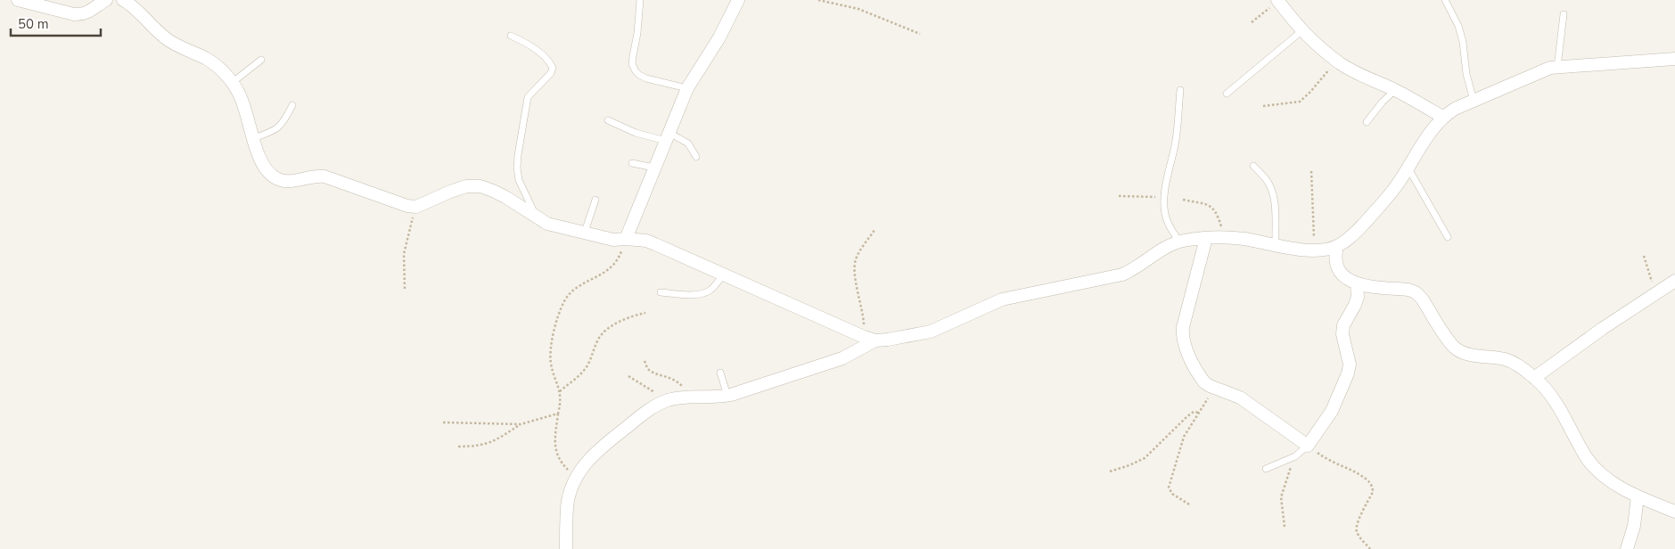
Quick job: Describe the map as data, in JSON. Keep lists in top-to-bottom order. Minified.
{"scale_bar":"50 m"}
